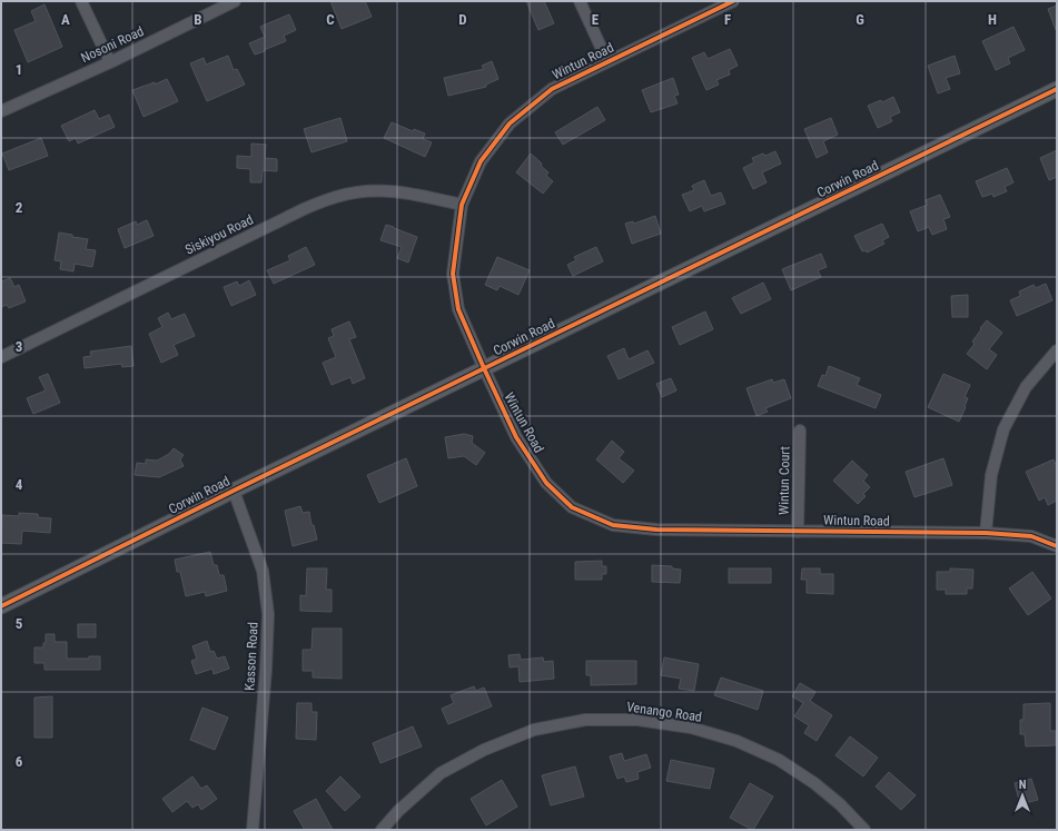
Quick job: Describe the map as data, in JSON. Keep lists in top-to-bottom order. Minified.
{"streets":{"main road":["Corwin Road"],"street":["Nosoni Road","Wintun Road","Siskiyou Road","Wintun Court","Kasson Road","Venango Road"]},"crossings":[["Wintun Road","Corwin Road"],["Wintun Road","Siskiyou Road"],["Wintun Road","Wintun Court"],["Corwin Road","Kasson Road"]],"north":"top","grid":{"columns":["A","B","C","D","E","F","G","H"],"rows":["1","2","3","4","5","6"]}}
